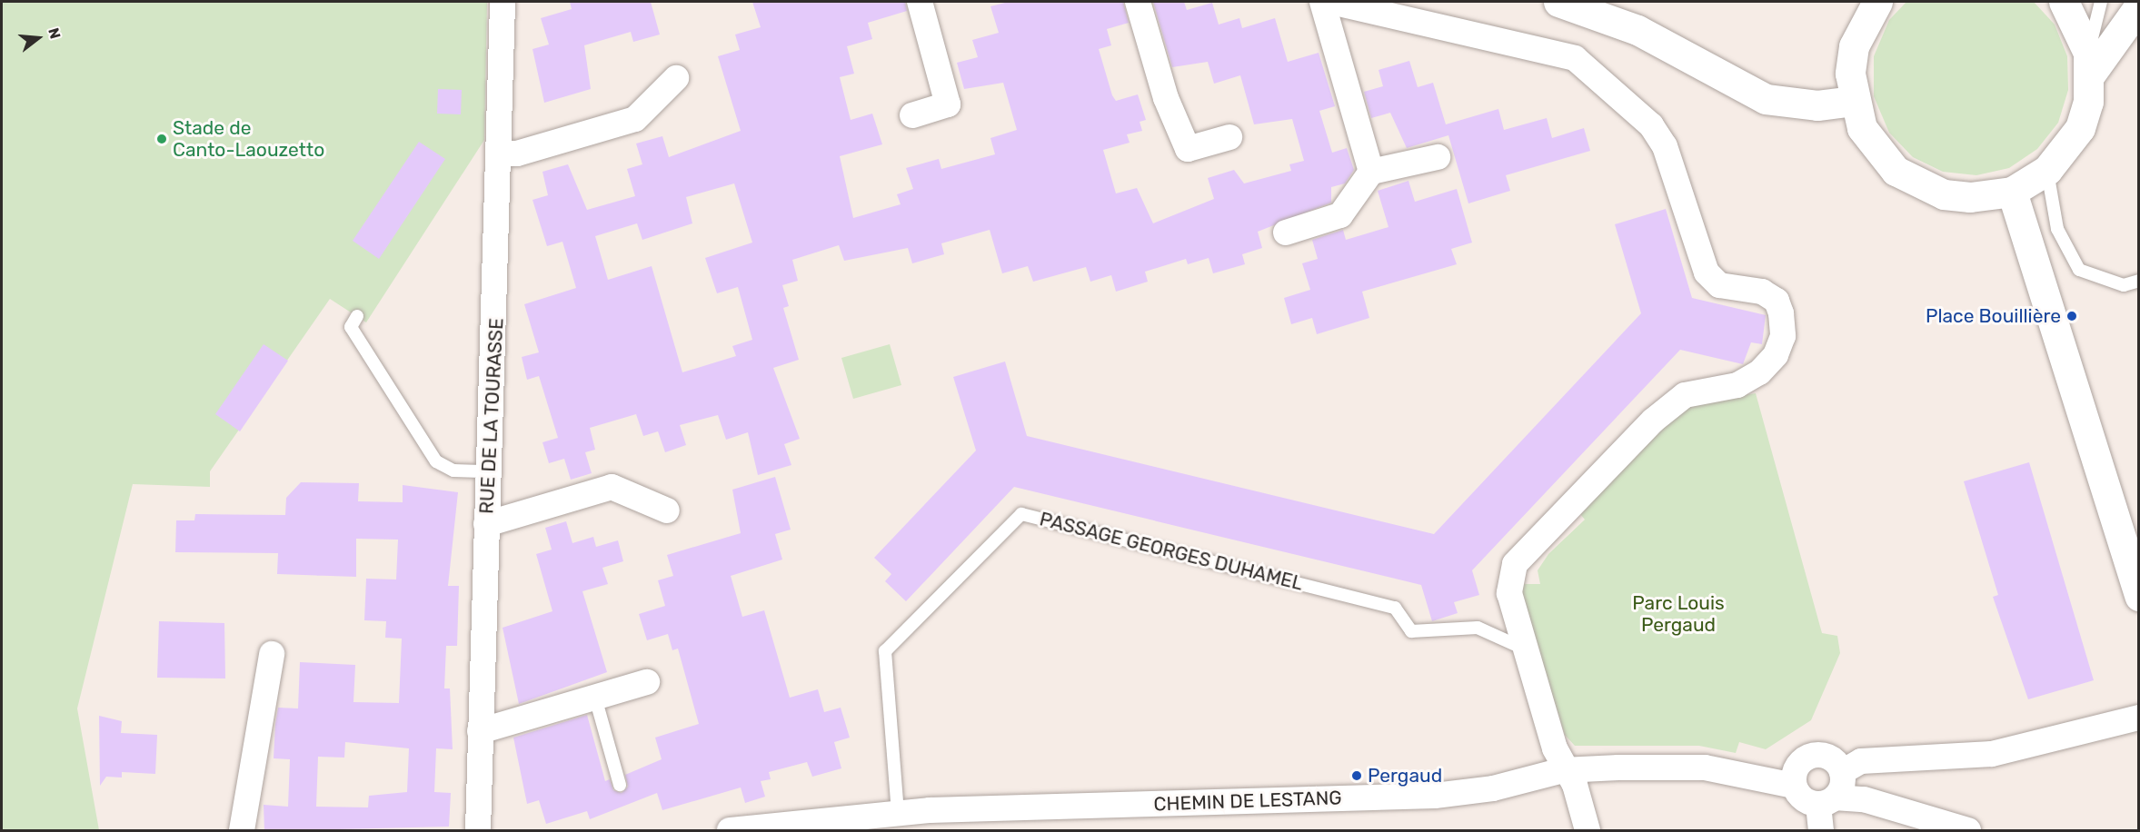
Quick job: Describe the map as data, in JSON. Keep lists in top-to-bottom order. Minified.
{"streets":{"street":["RUE DE LA TOURASSE","CHEMIN DE LESTANG"],"lane":["PASSAGE GEORGES DUHAMEL"]},"crossings":[["PASSAGE GEORGES DUHAMEL","CHEMIN DE LESTANG"]],"parks":["Parc Louis Pergaud"],"places":["Stade de Canto-Laouzetto","Place Bouillière","Pergaud"],"north":"right"}
